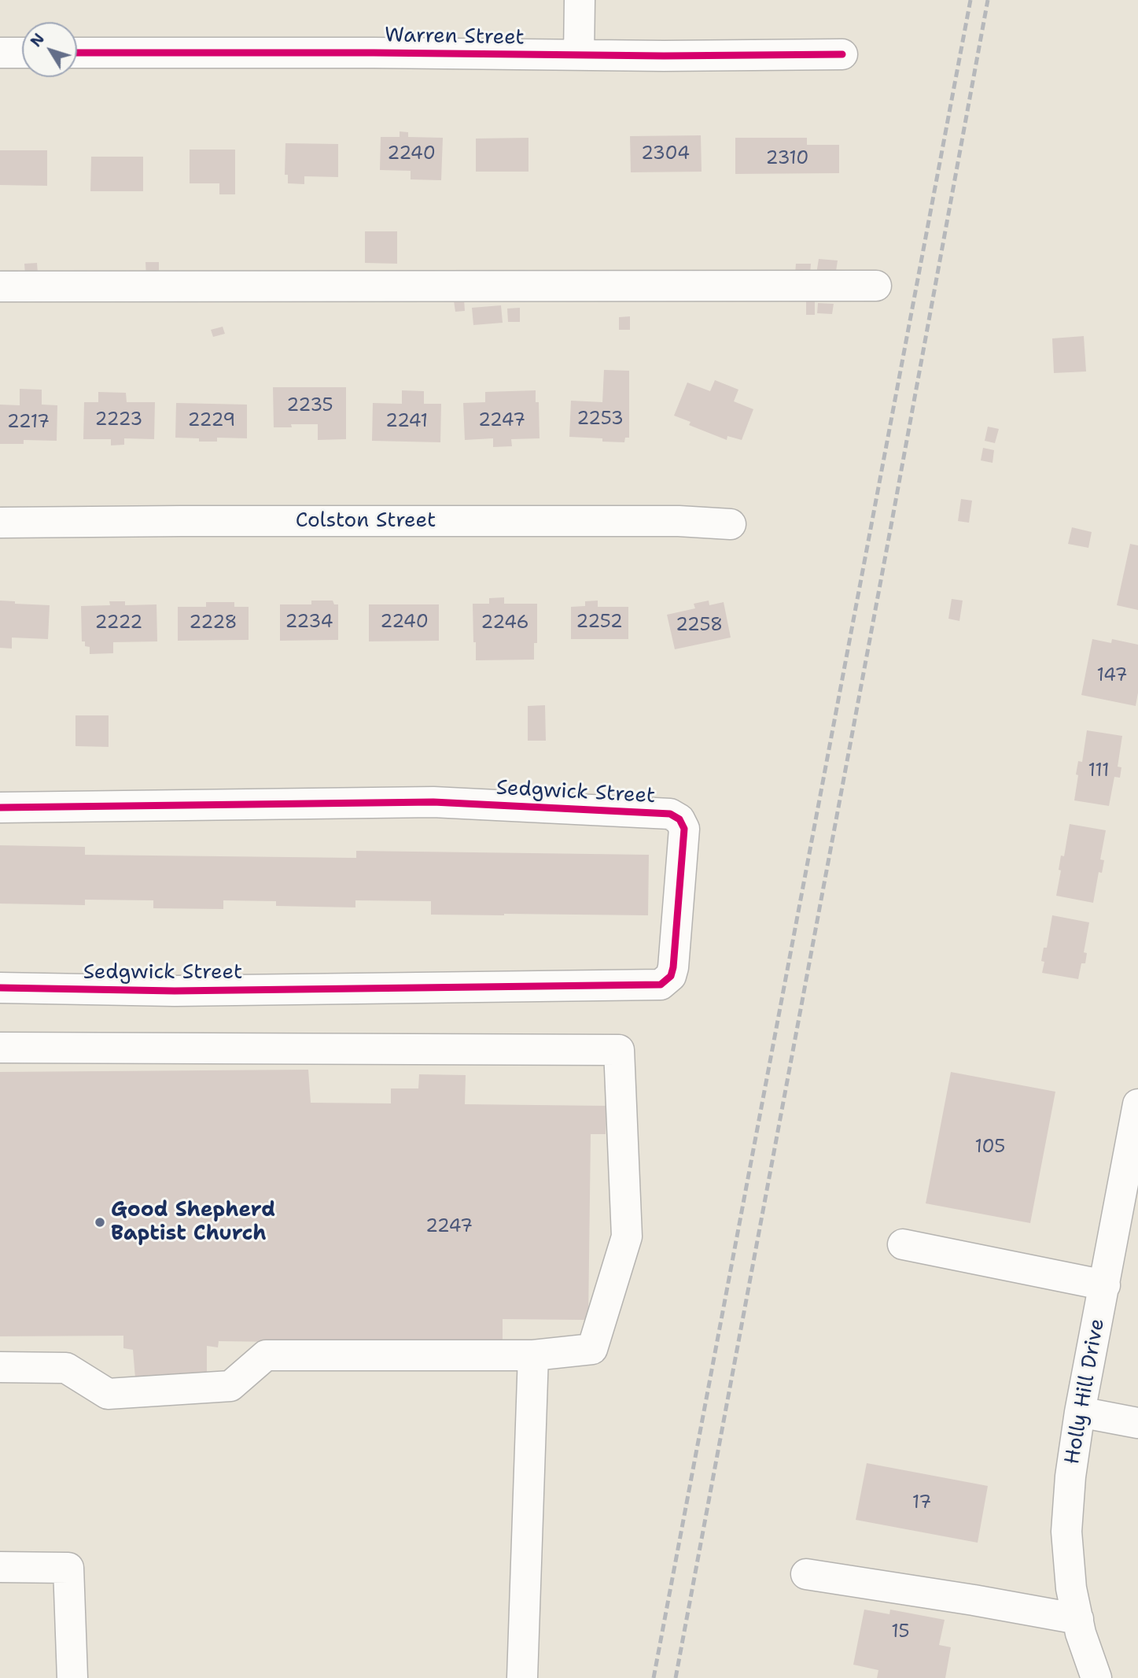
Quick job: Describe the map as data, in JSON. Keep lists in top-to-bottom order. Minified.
{"streets":{"street":["Warren Street","Colston Street","Sedgwick Street","Holly Hill Drive"]},"places":["Good Shepherd Baptist Church"],"house_numbers":["2240","2304","2310","2235","2253","2223","2229","2247","2241","2217","2234","2240","2252","2222","2228","2246","2258","147","111","105","2247","17","15"],"north":"top left"}
